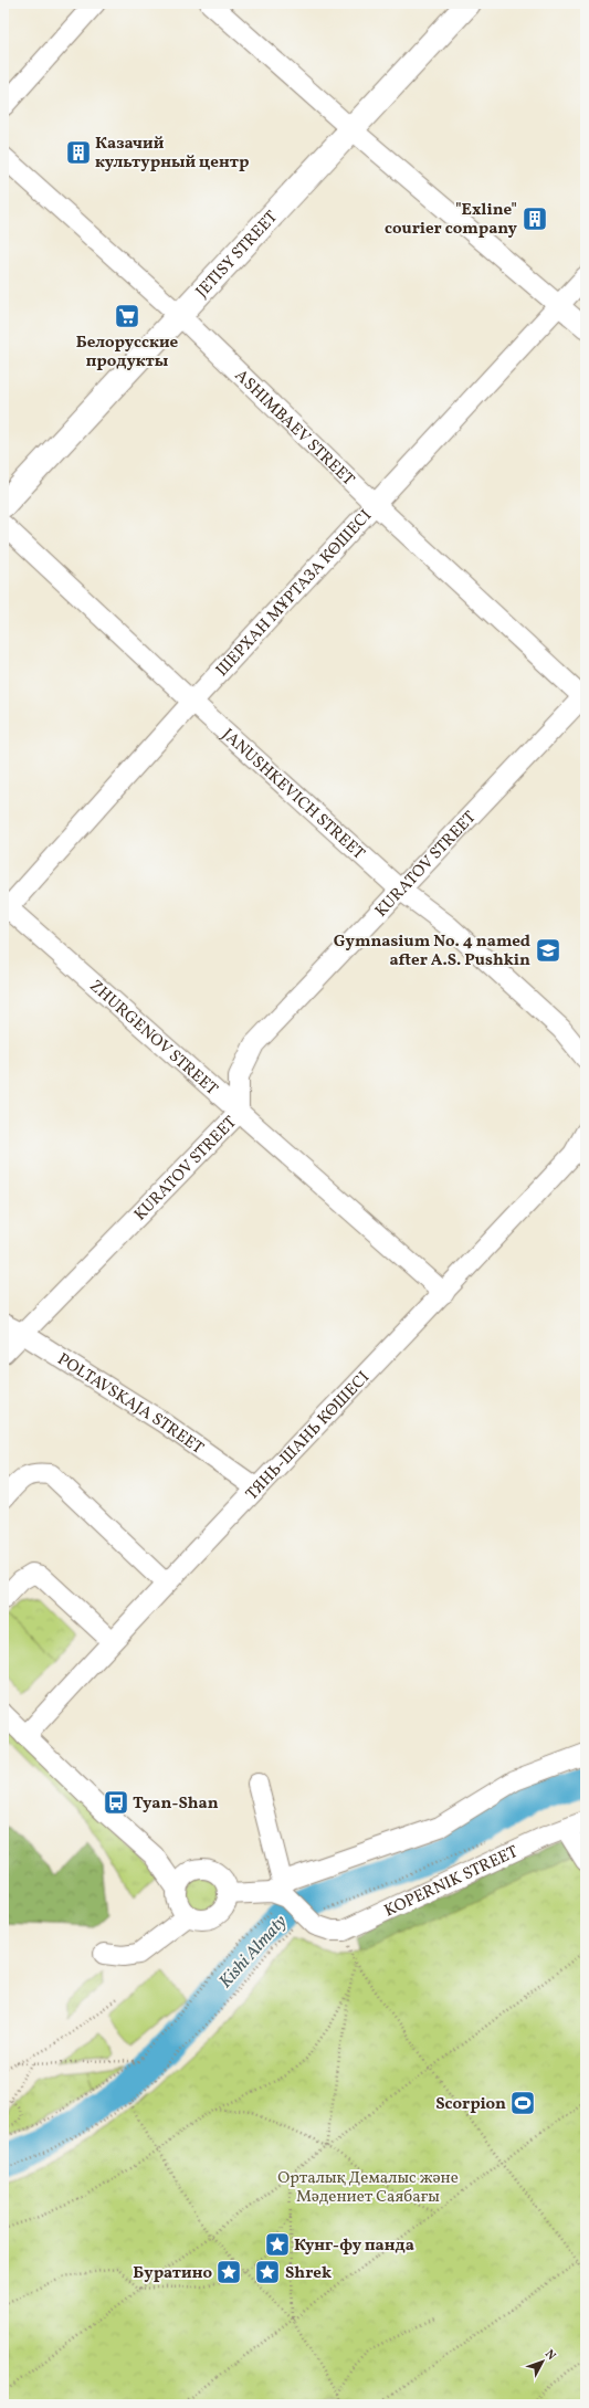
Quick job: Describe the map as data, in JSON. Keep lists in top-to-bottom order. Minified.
{"streets":{"main road":["JETISY STREET"],"street":["ASHIMBAEV STREET","ШЕРХАН МҰРТАЗА КӨШЕСІ","JANUSHKEVICH STREET","KURATOV STREET","ZHURGENOV STREET","POLTAVSKAJA STREET","ТЯНЬ-ШАНЬ КӨШЕСІ","KOPERNIK STREET"]},"crossings":[["JETISY STREET","ASHIMBAEV STREET"],["ASHIMBAEV STREET","ШЕРХАН МҰРТАЗА КӨШЕСІ"],["ASHIMBAEV STREET","KURATOV STREET"],["ШЕРХАН МҰРТАЗА КӨШЕСІ","JANUSHKEVICH STREET"],["ШЕРХАН МҰРТАЗА КӨШЕСІ","ZHURGENOV STREET"],["JANUSHKEVICH STREET","KURATOV STREET"],["KURATOV STREET","ZHURGENOV STREET"],["KURATOV STREET","POLTAVSKAJA STREET"],["ZHURGENOV STREET","ТЯНЬ-ШАНЬ КӨШЕСІ"],["POLTAVSKAJA STREET","ТЯНЬ-ШАНЬ КӨШЕСІ"]],"water":["Kіshі Almaty"],"parks":["Орталық Демалыс және Мәдениет Саябағы"],"places":{"building":["Казачий культурный центр","\"Exline\" courier company"],"supermarket":["Белорусские продукты"],"school or university":["Gymnasium No. 4 named after A.S. Pushkin"],"bus stop":["Tyan-Shan"],"sports":["Scorpion"],"place":["Кунг-фу панда","Буратино","Shrek"]},"north":"top right"}
